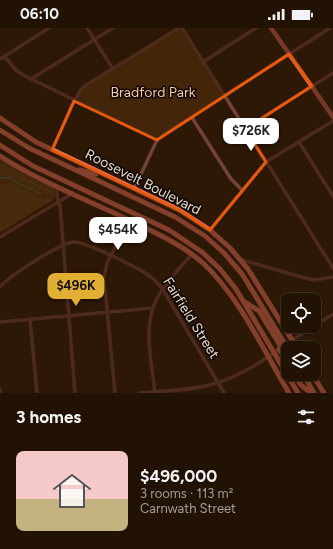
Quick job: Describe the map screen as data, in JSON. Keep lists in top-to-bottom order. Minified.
{"streets":{"highway":["Roosevelt Boulevard"],"street":["Fairfield Street"]},"parks":["Bradford Park"],"page":{"status":"06:10","price":["$726K","$454K","$496K"],"heading":"3 homes","list":[{"name":"$496,000","note":"3 rooms · 113 m² · Carnwath Street"}]}}
